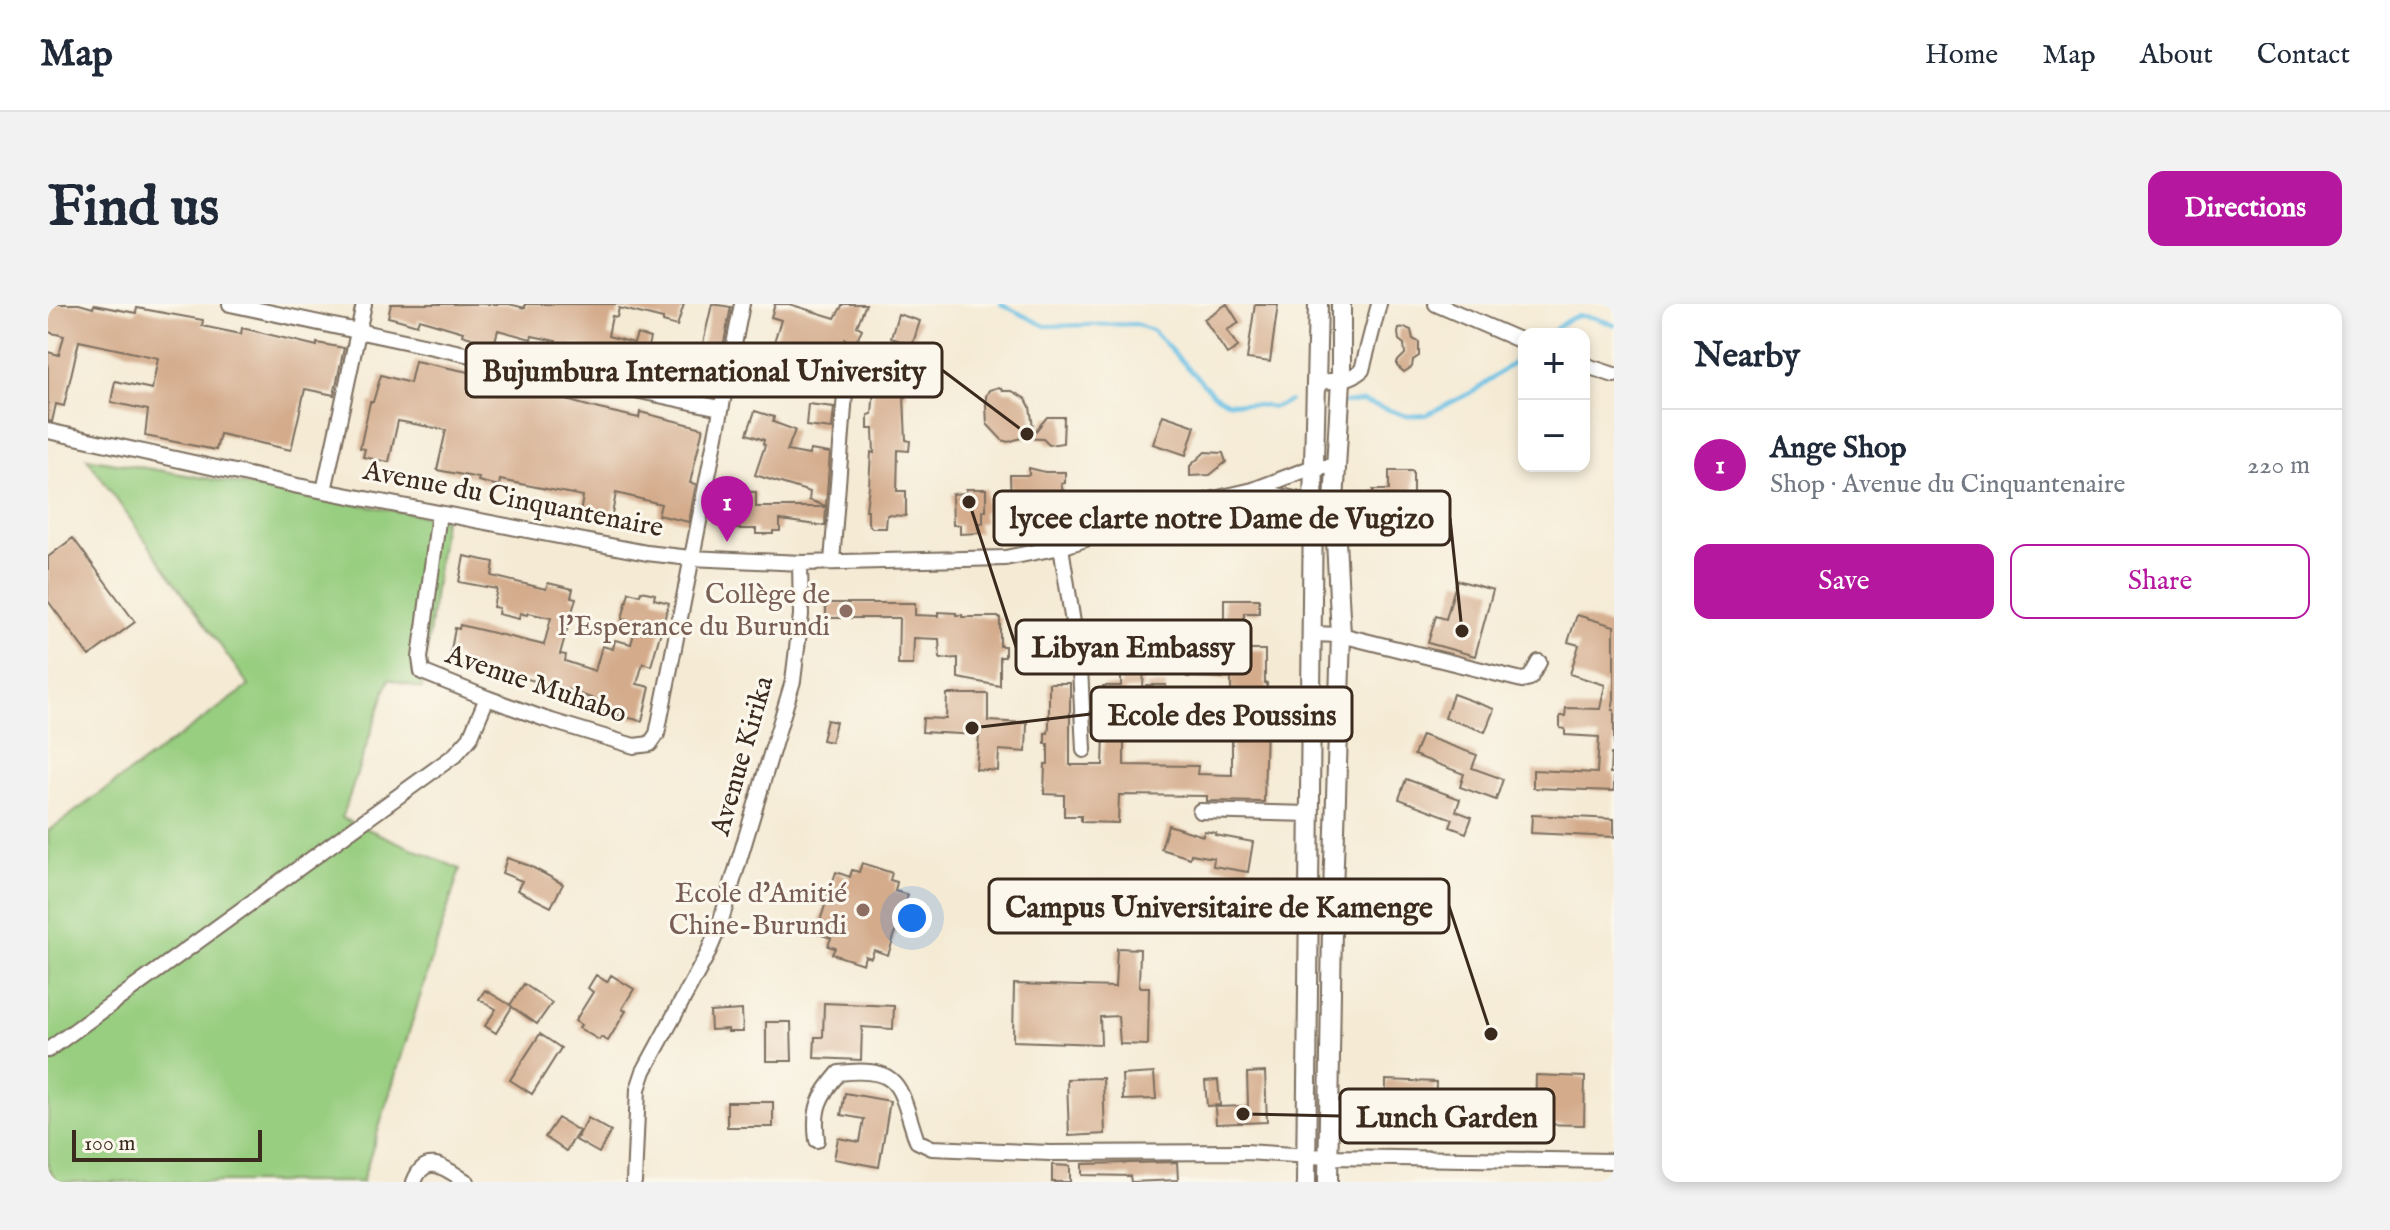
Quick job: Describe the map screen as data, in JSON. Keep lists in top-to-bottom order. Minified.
{"streets":{"street":["Avenue du Cinquantenaire","Avenue Muhabo","Avenue Kirika"]},"crossings":[["Avenue du Cinquantenaire","Avenue Muhabo"],["Avenue du Cinquantenaire","Avenue Kirika"]],"places":["Bujumbura International University","Libyan Embassy","Collège de l'Esperance du Burundi","lycee clarte notre Dame de Vugizo","Ecole des Poussins","Ecole d'Amitié Chine-Burundi","Campus Universitaire de Kamenge","Lunch Garden"],"scale_bar":"100 m","page":{"header":"Map","nav":["Home","Map","About","Contact"],"buttons":["Directions",["Save","Share"]],"title":"Find us","heading":"Nearby","map_buttons":["+","−"],"list":[{"mark":"1","name":"Ange Shop","note":"Shop · Avenue du Cinquantenaire","value":"220 m"}],"pins":"1","scale":"100 m"}}
